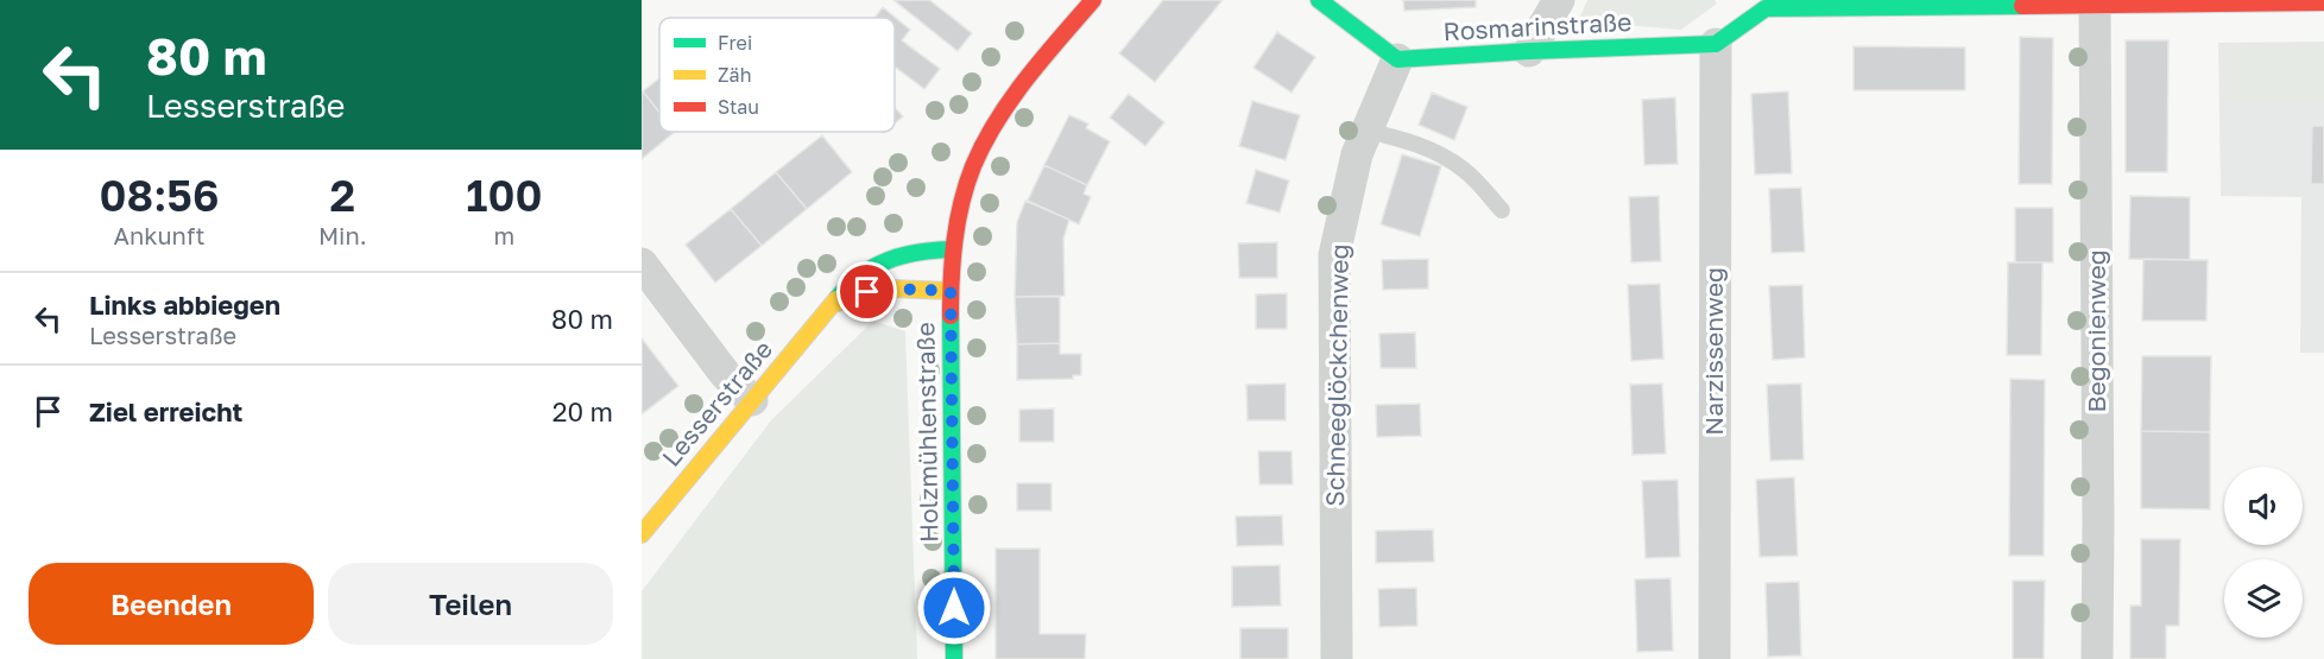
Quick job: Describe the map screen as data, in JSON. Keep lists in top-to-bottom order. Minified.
{"streets":{"street":["Rosmarinstraße","Begonienweg","Narzissenweg","Schneeglöckchenweg","Lesserstraße","Holzmühlenstraße"]},"crossings":[["Rosmarinstraße","Narzissenweg"],["Rosmarinstraße","Schneeglöckchenweg"]],"legend":["Frei","Zäh","Stau"],"page":{"turn":["80 m","Lesserstraße"],"eta":["08:56","Ankunft","2","Min.","100","m"],"list":[{"name":"Links abbiegen","note":"Lesserstraße","value":"80 m"},{"name":"Ziel erreicht","value":"20 m"}],"buttons":["Beenden","Teilen"]}}
